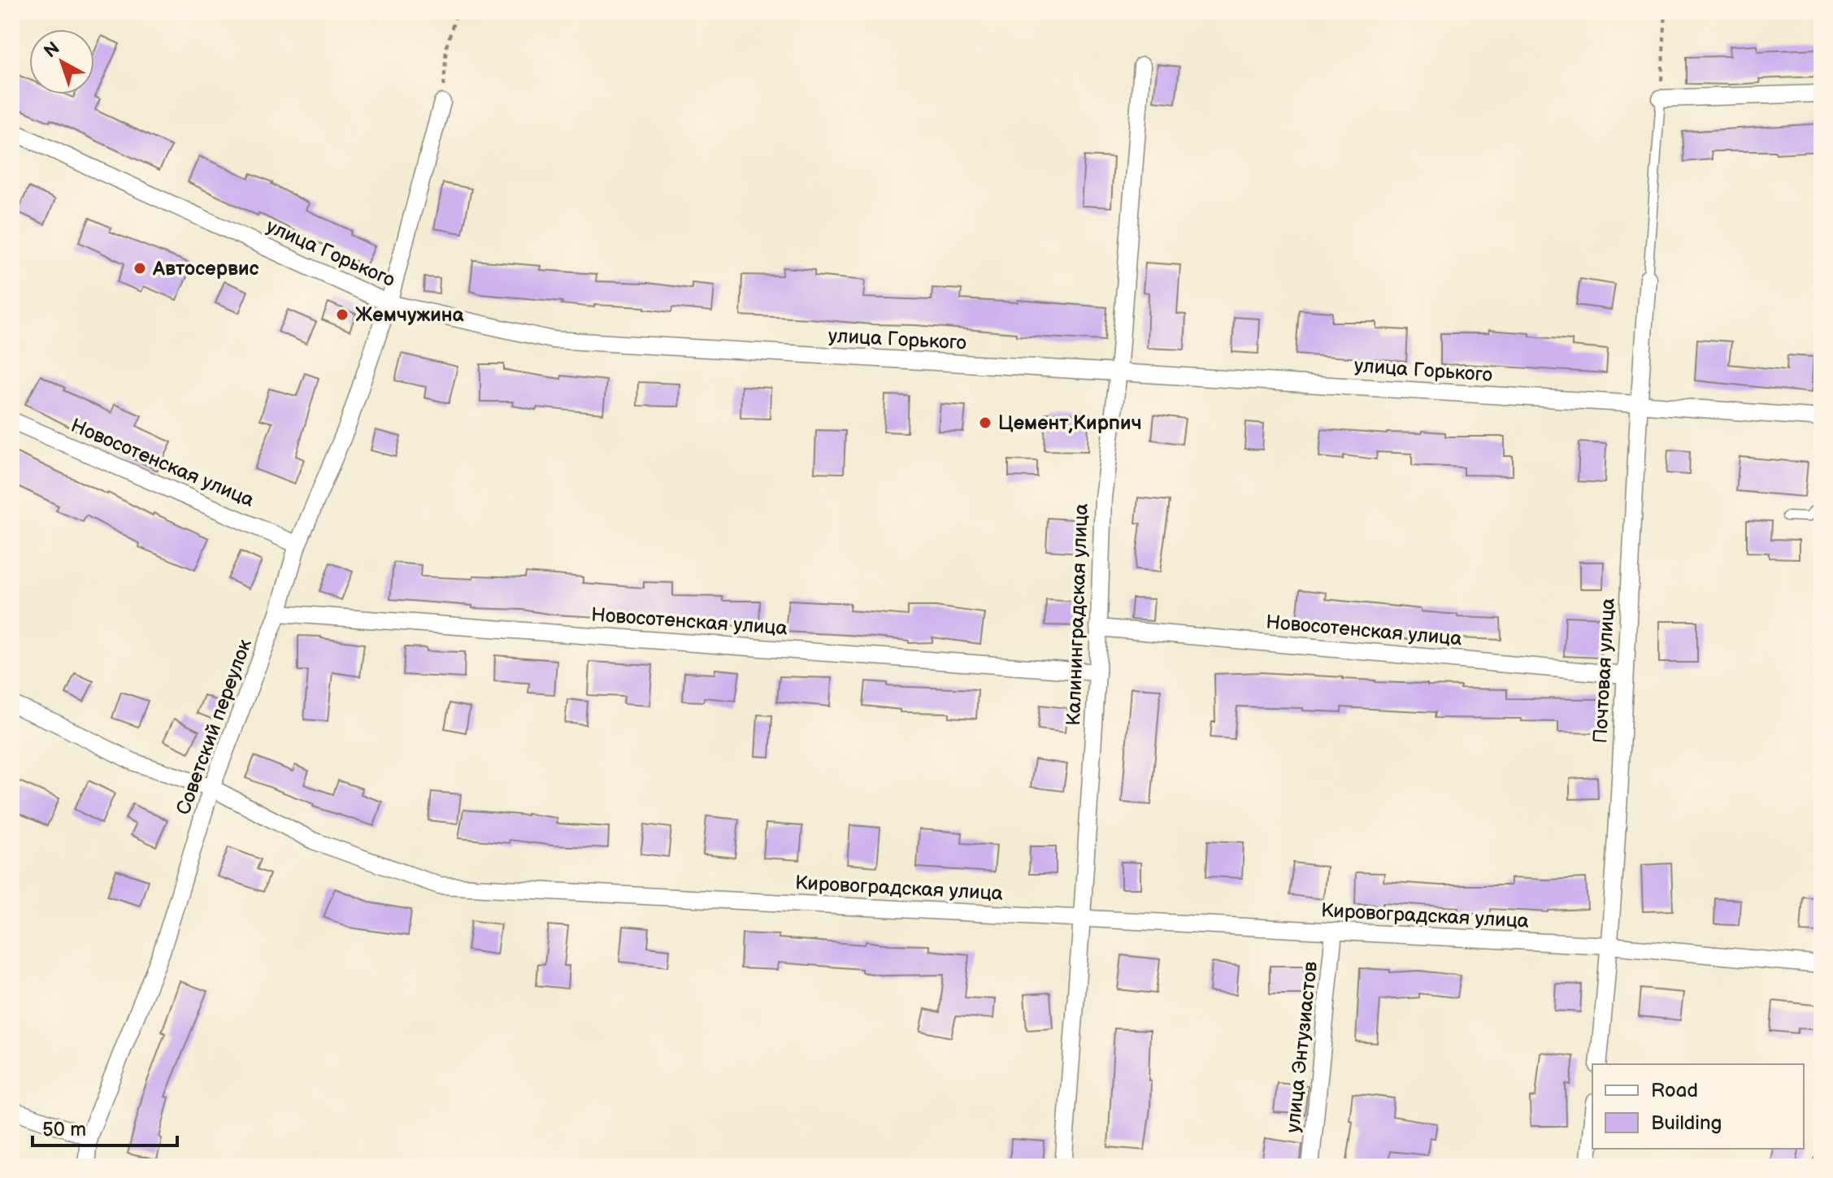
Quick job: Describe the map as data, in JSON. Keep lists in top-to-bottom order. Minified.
{"streets":{"street":["улица Горького","Новосотенская улица","Калининградская улица","Почтовая улица","Советский переулок","Кировоградская улица","улица Энтузиастов"]},"crossings":[["улица Горького","Калининградская улица"],["улица Горького","Почтовая улица"],["улица Горького","Советский переулок"],["Новосотенская улица","Калининградская улица"],["Новосотенская улица","Почтовая улица"],["Новосотенская улица","Советский переулок"],["Калининградская улица","Кировоградская улица"],["Почтовая улица","Кировоградская улица"],["Советский переулок","Кировоградская улица"],["Кировоградская улица","улица Энтузиастов"]],"places":["Автосервис","Жемчужина","Цемент,Кирпич"],"legend":["Road","Building"],"scale_bar":"50 m","north":"top left"}
